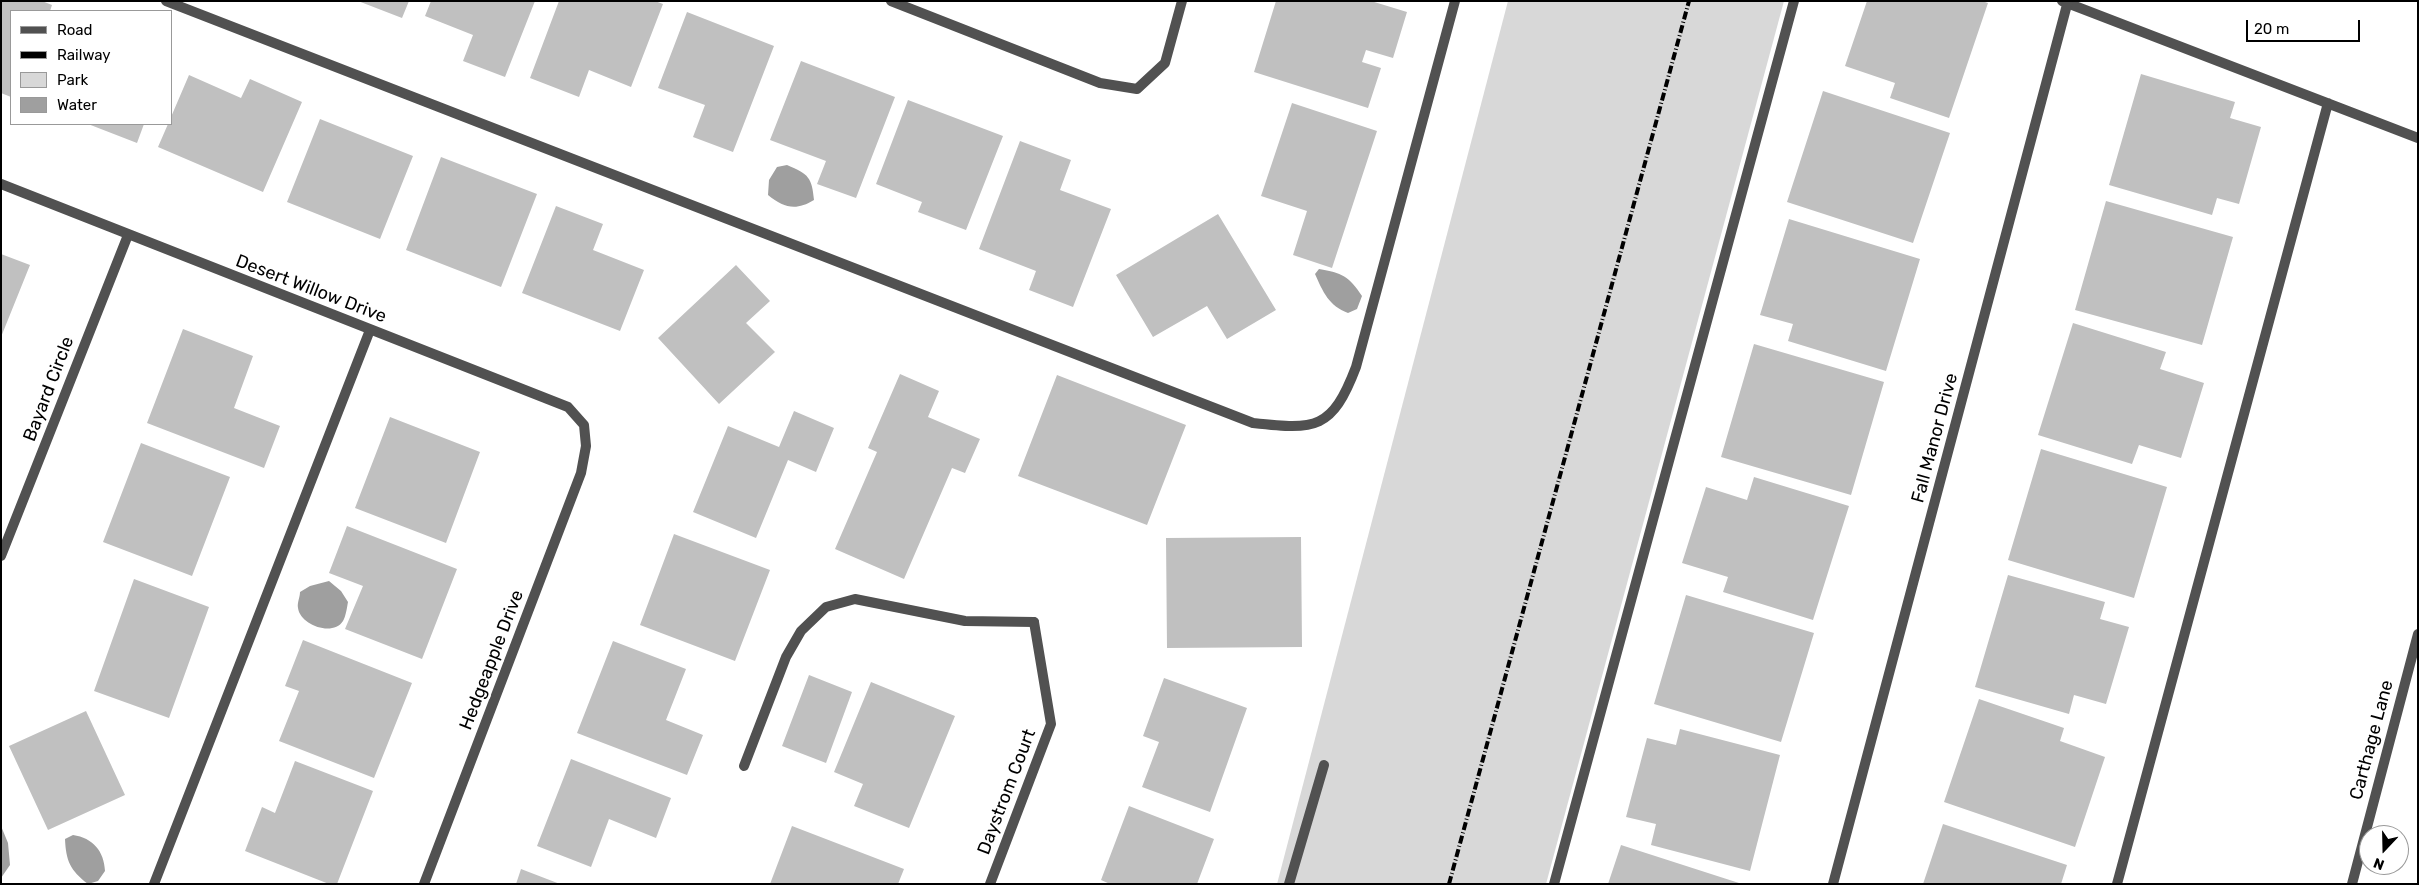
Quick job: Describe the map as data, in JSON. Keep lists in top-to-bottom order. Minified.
{"streets":{"street":["Desert Willow Drive","Bayard Circle","Fall Manor Drive","Hedgeapple Drive","Carthage Lane","Daystrom Court"]},"crossings":[["Desert Willow Drive","Bayard Circle"],["Desert Willow Drive","Hedgeapple Drive"]],"legend":["Road","Railway","Park","Water"],"scale_bar":"20 m","north":"bottom"}
